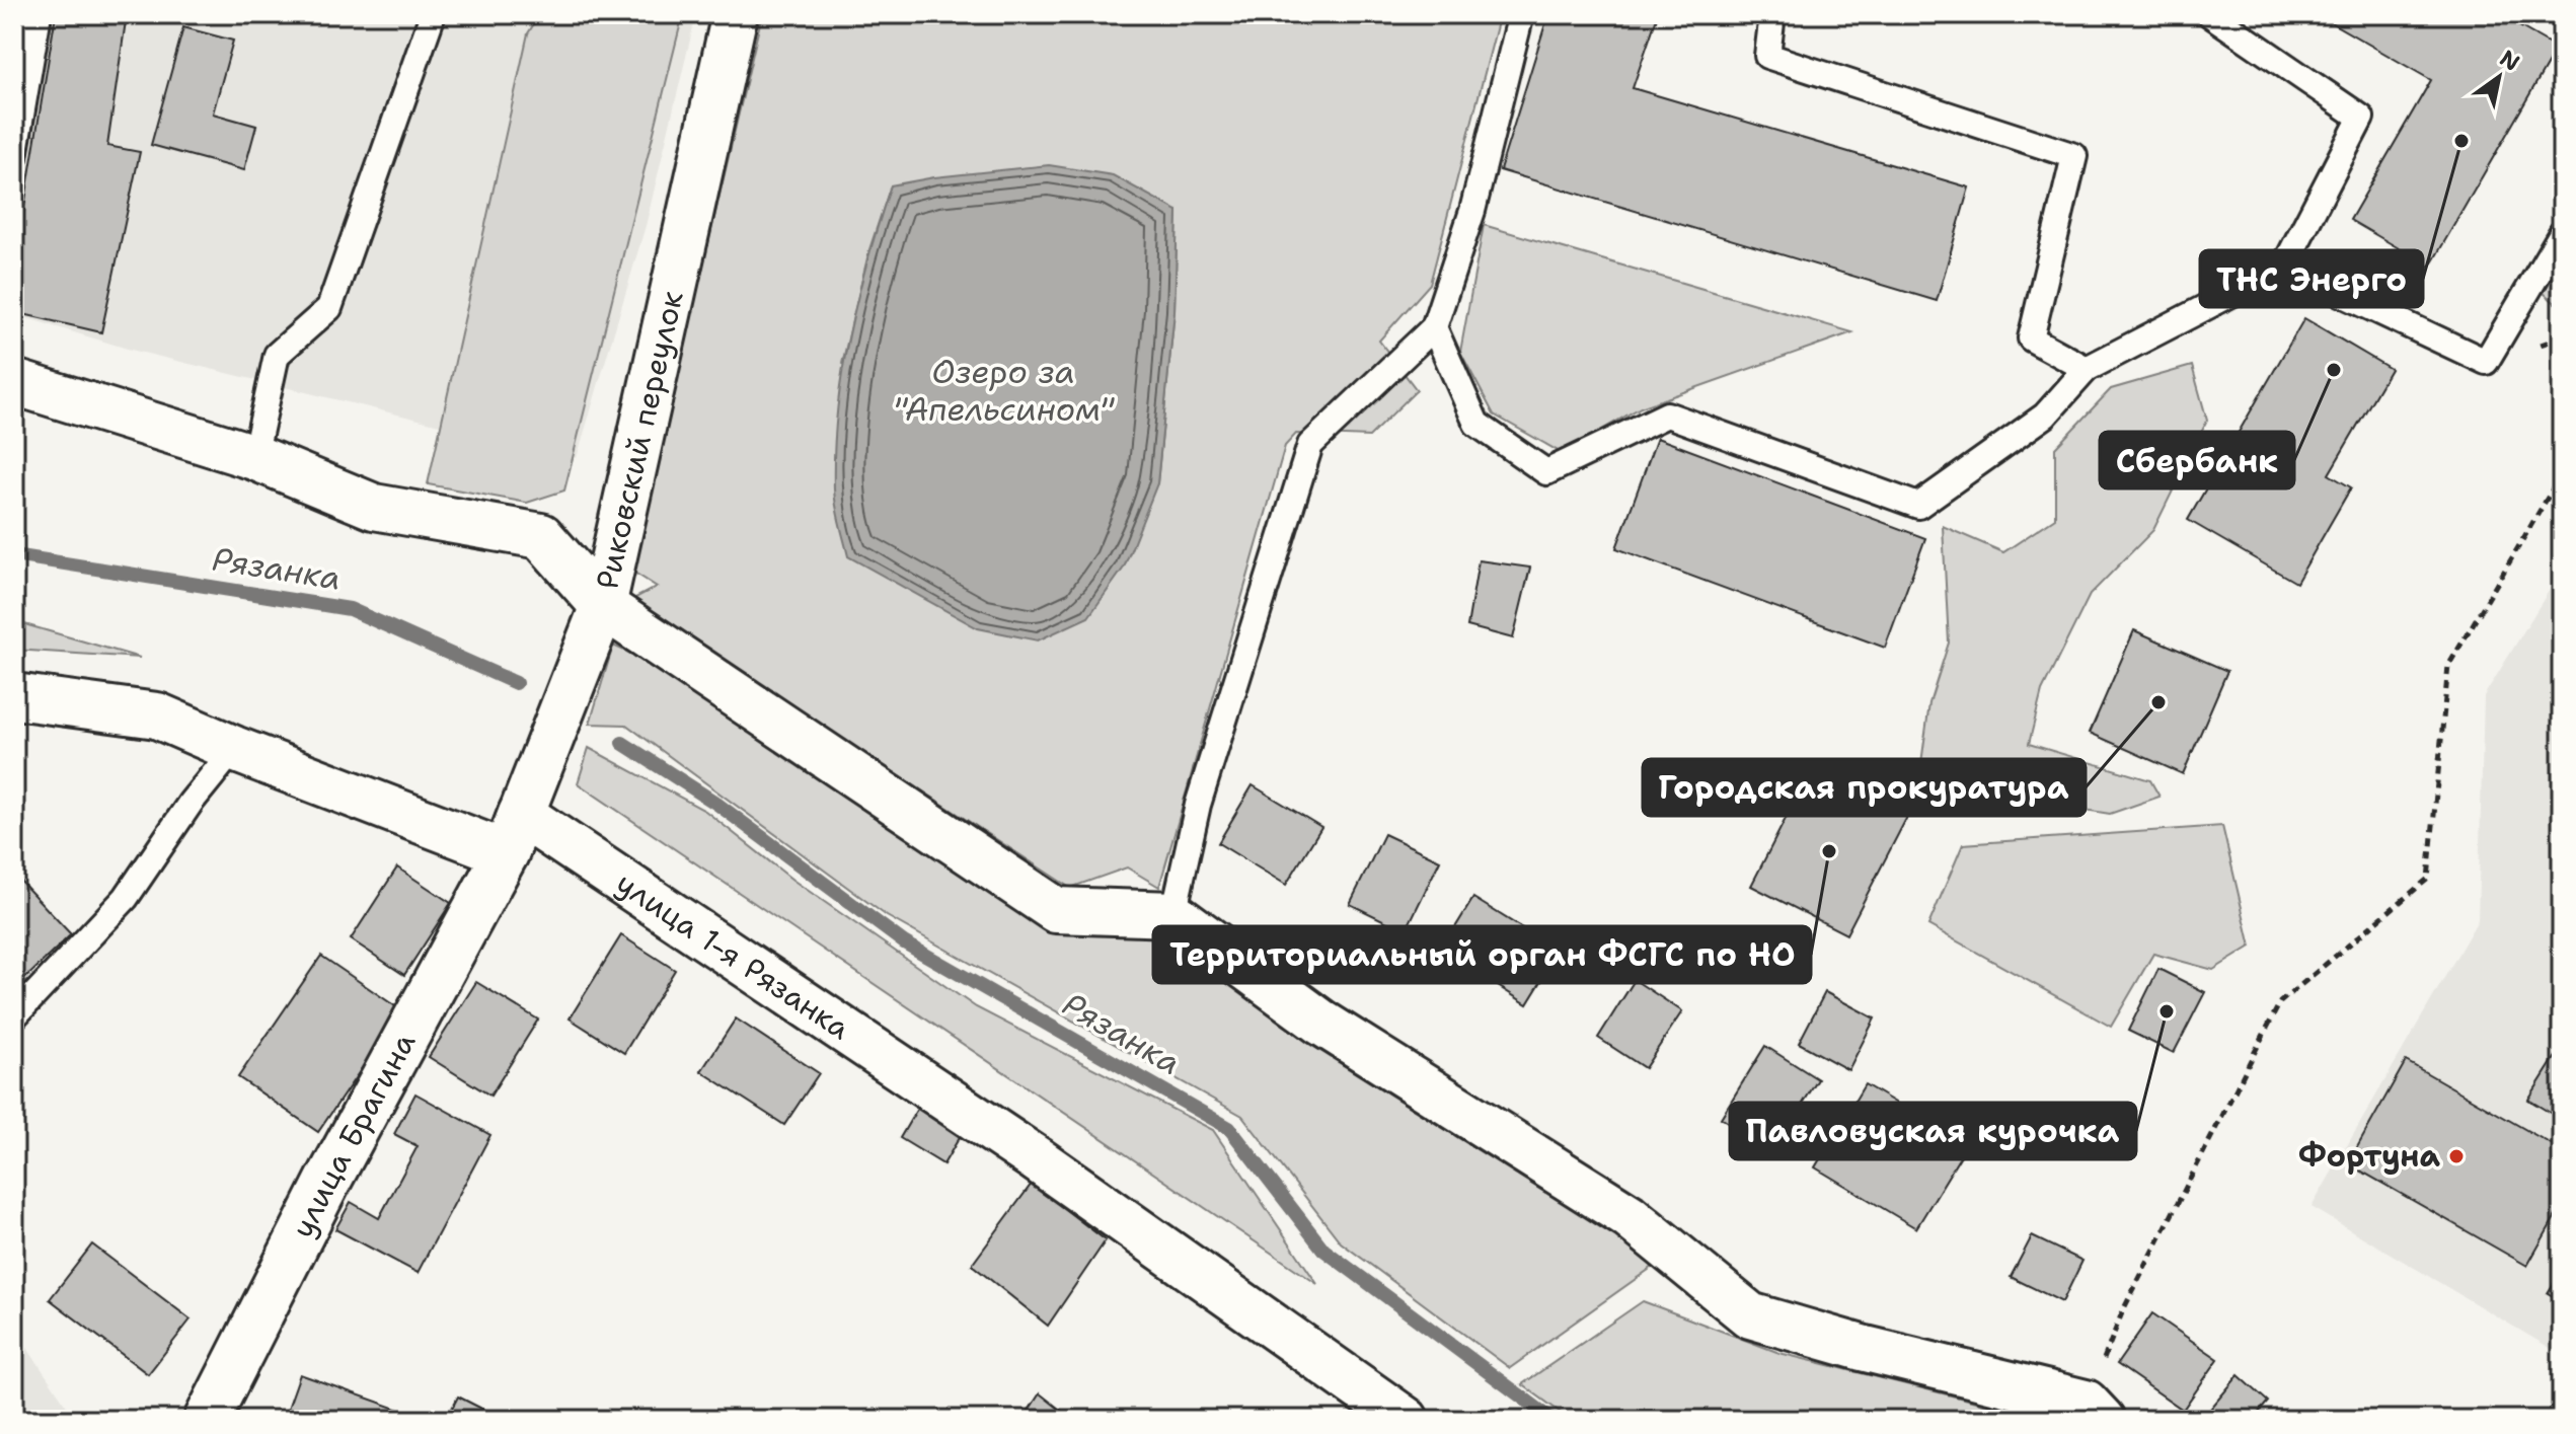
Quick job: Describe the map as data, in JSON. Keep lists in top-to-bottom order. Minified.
{"streets":{"street":["Риковский переулок","улица 1-я Рязанка","улица Брагина"]},"crossings":[["Риковский переулок","улица 1-я Рязанка"],["Риковский переулок","улица Брагина"],["улица 1-я Рязанка","улица Брагина"]],"water":["Озеро за \"Апельсином\"","Рязанка"],"places":["ТНС Энерго","Сбербанк","Городская прокуратура","Территориальный орган ФСГС по НО","Павловуская курочка","Фортуна"],"north":"top right"}
